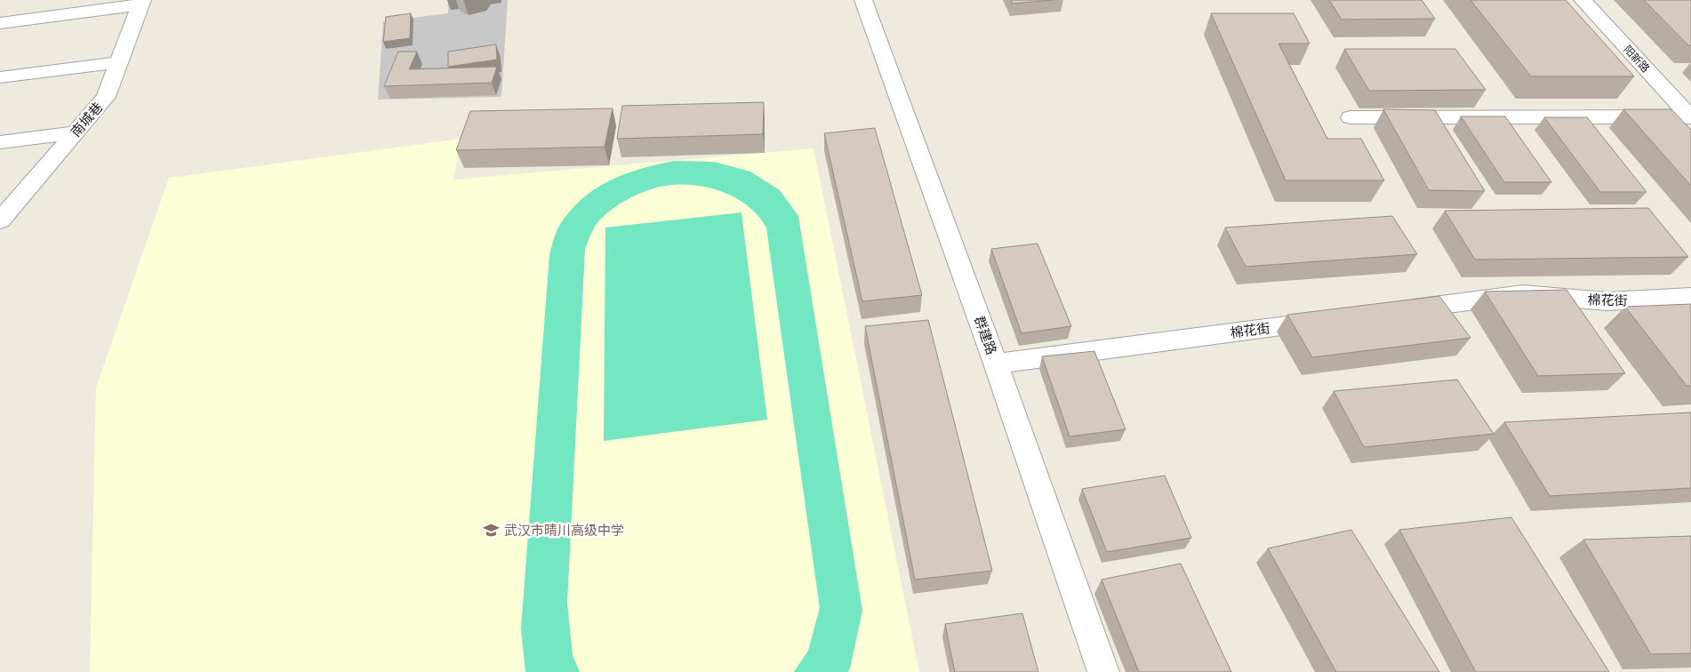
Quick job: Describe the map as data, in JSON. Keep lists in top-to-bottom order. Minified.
{"streets":{"street":["阳新路","南城巷","棉花街","群建路"]},"crossings":[["棉花街","群建路"]],"places":{"school or university":["武汉市晴川高级中学"]}}
